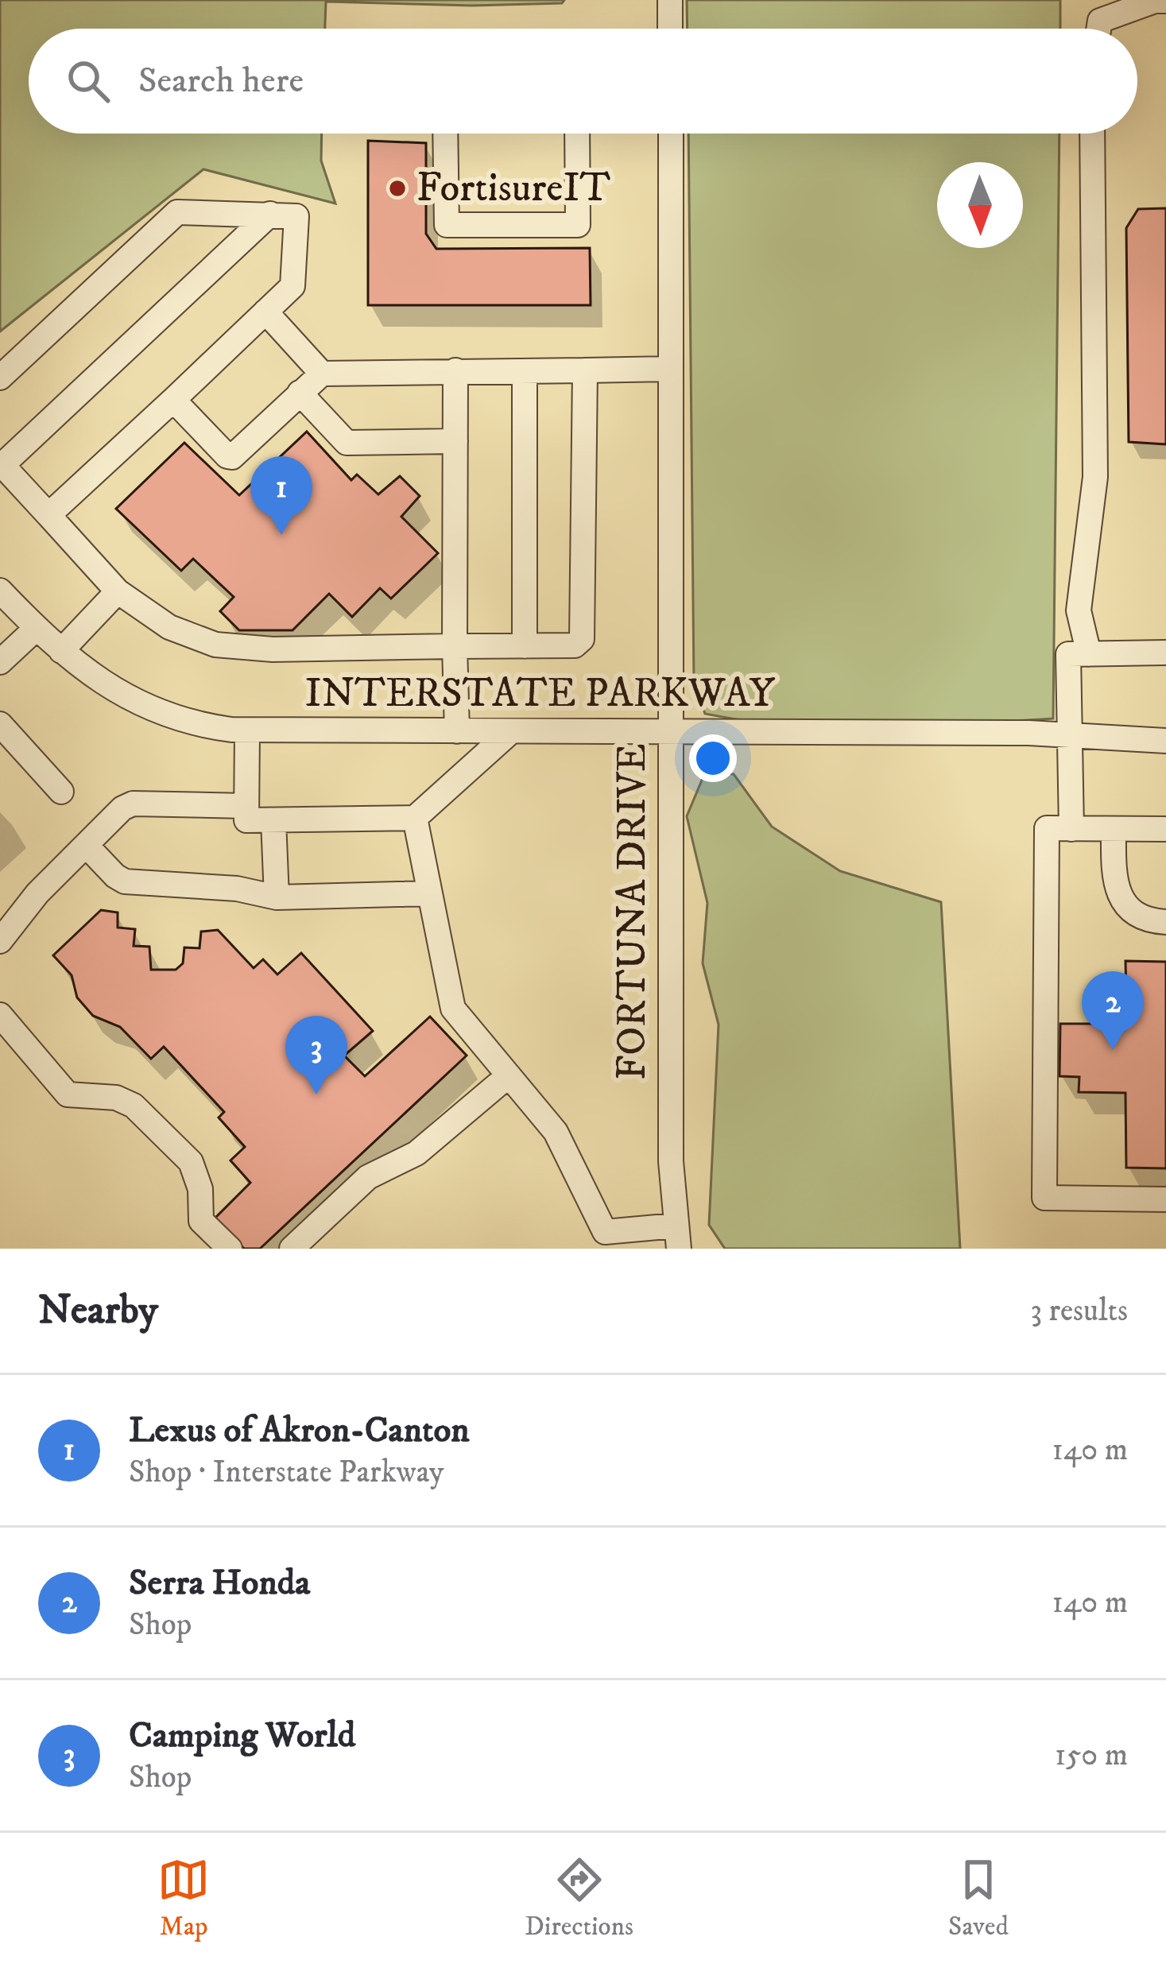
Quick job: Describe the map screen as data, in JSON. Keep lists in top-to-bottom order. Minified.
{"streets":{"street":["INTERSTATE PARKWAY","FORTUNA DRIVE"]},"crossings":[["INTERSTATE PARKWAY","FORTUNA DRIVE"]],"places":["FortisureIT"],"north":"bottom","page":{"search":"Search here","pins":["1","2","3"],"heading":["Nearby","3 results"],"list":[{"mark":"1","name":"Lexus of Akron-Canton","note":"Shop · Interstate Parkway","value":"140 m"},{"mark":"2","name":"Serra Honda","note":"Shop","value":"140 m"},{"mark":"3","name":"Camping World","note":"Shop","value":"150 m"}],"nav":["Map","Directions","Saved"]}}
